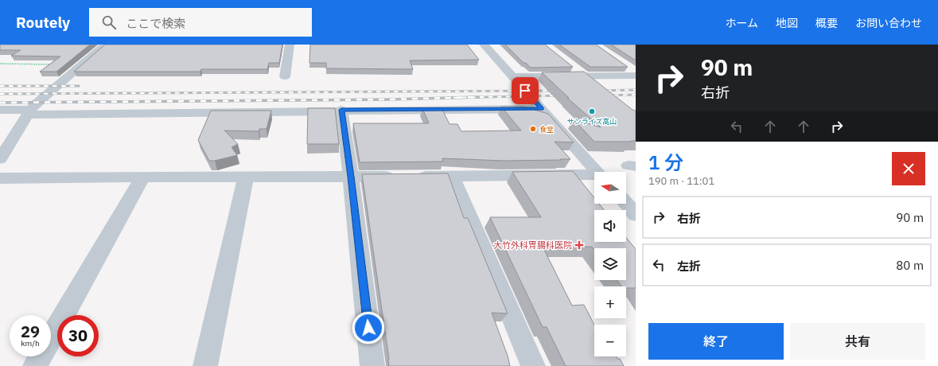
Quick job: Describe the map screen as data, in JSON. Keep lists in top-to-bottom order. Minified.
{"places":{"other":["サンライズ高山","食堂"],"health":["大竹外科胃腸科医院"]},"north":"left","page":{"header":"Routely","search":"ここで検索","nav":["ホーム","地図","概要","お問い合わせ"],"turn":["90 m","右折"],"heading":["1 分","190 m · 11:01"],"map_buttons":["+","−"],"list":[{"name":"右折","value":"90 m"},{"name":"左折","value":"80 m"}],"speed":"29 km/h","limit":"30","buttons":["終了","共有"]}}
